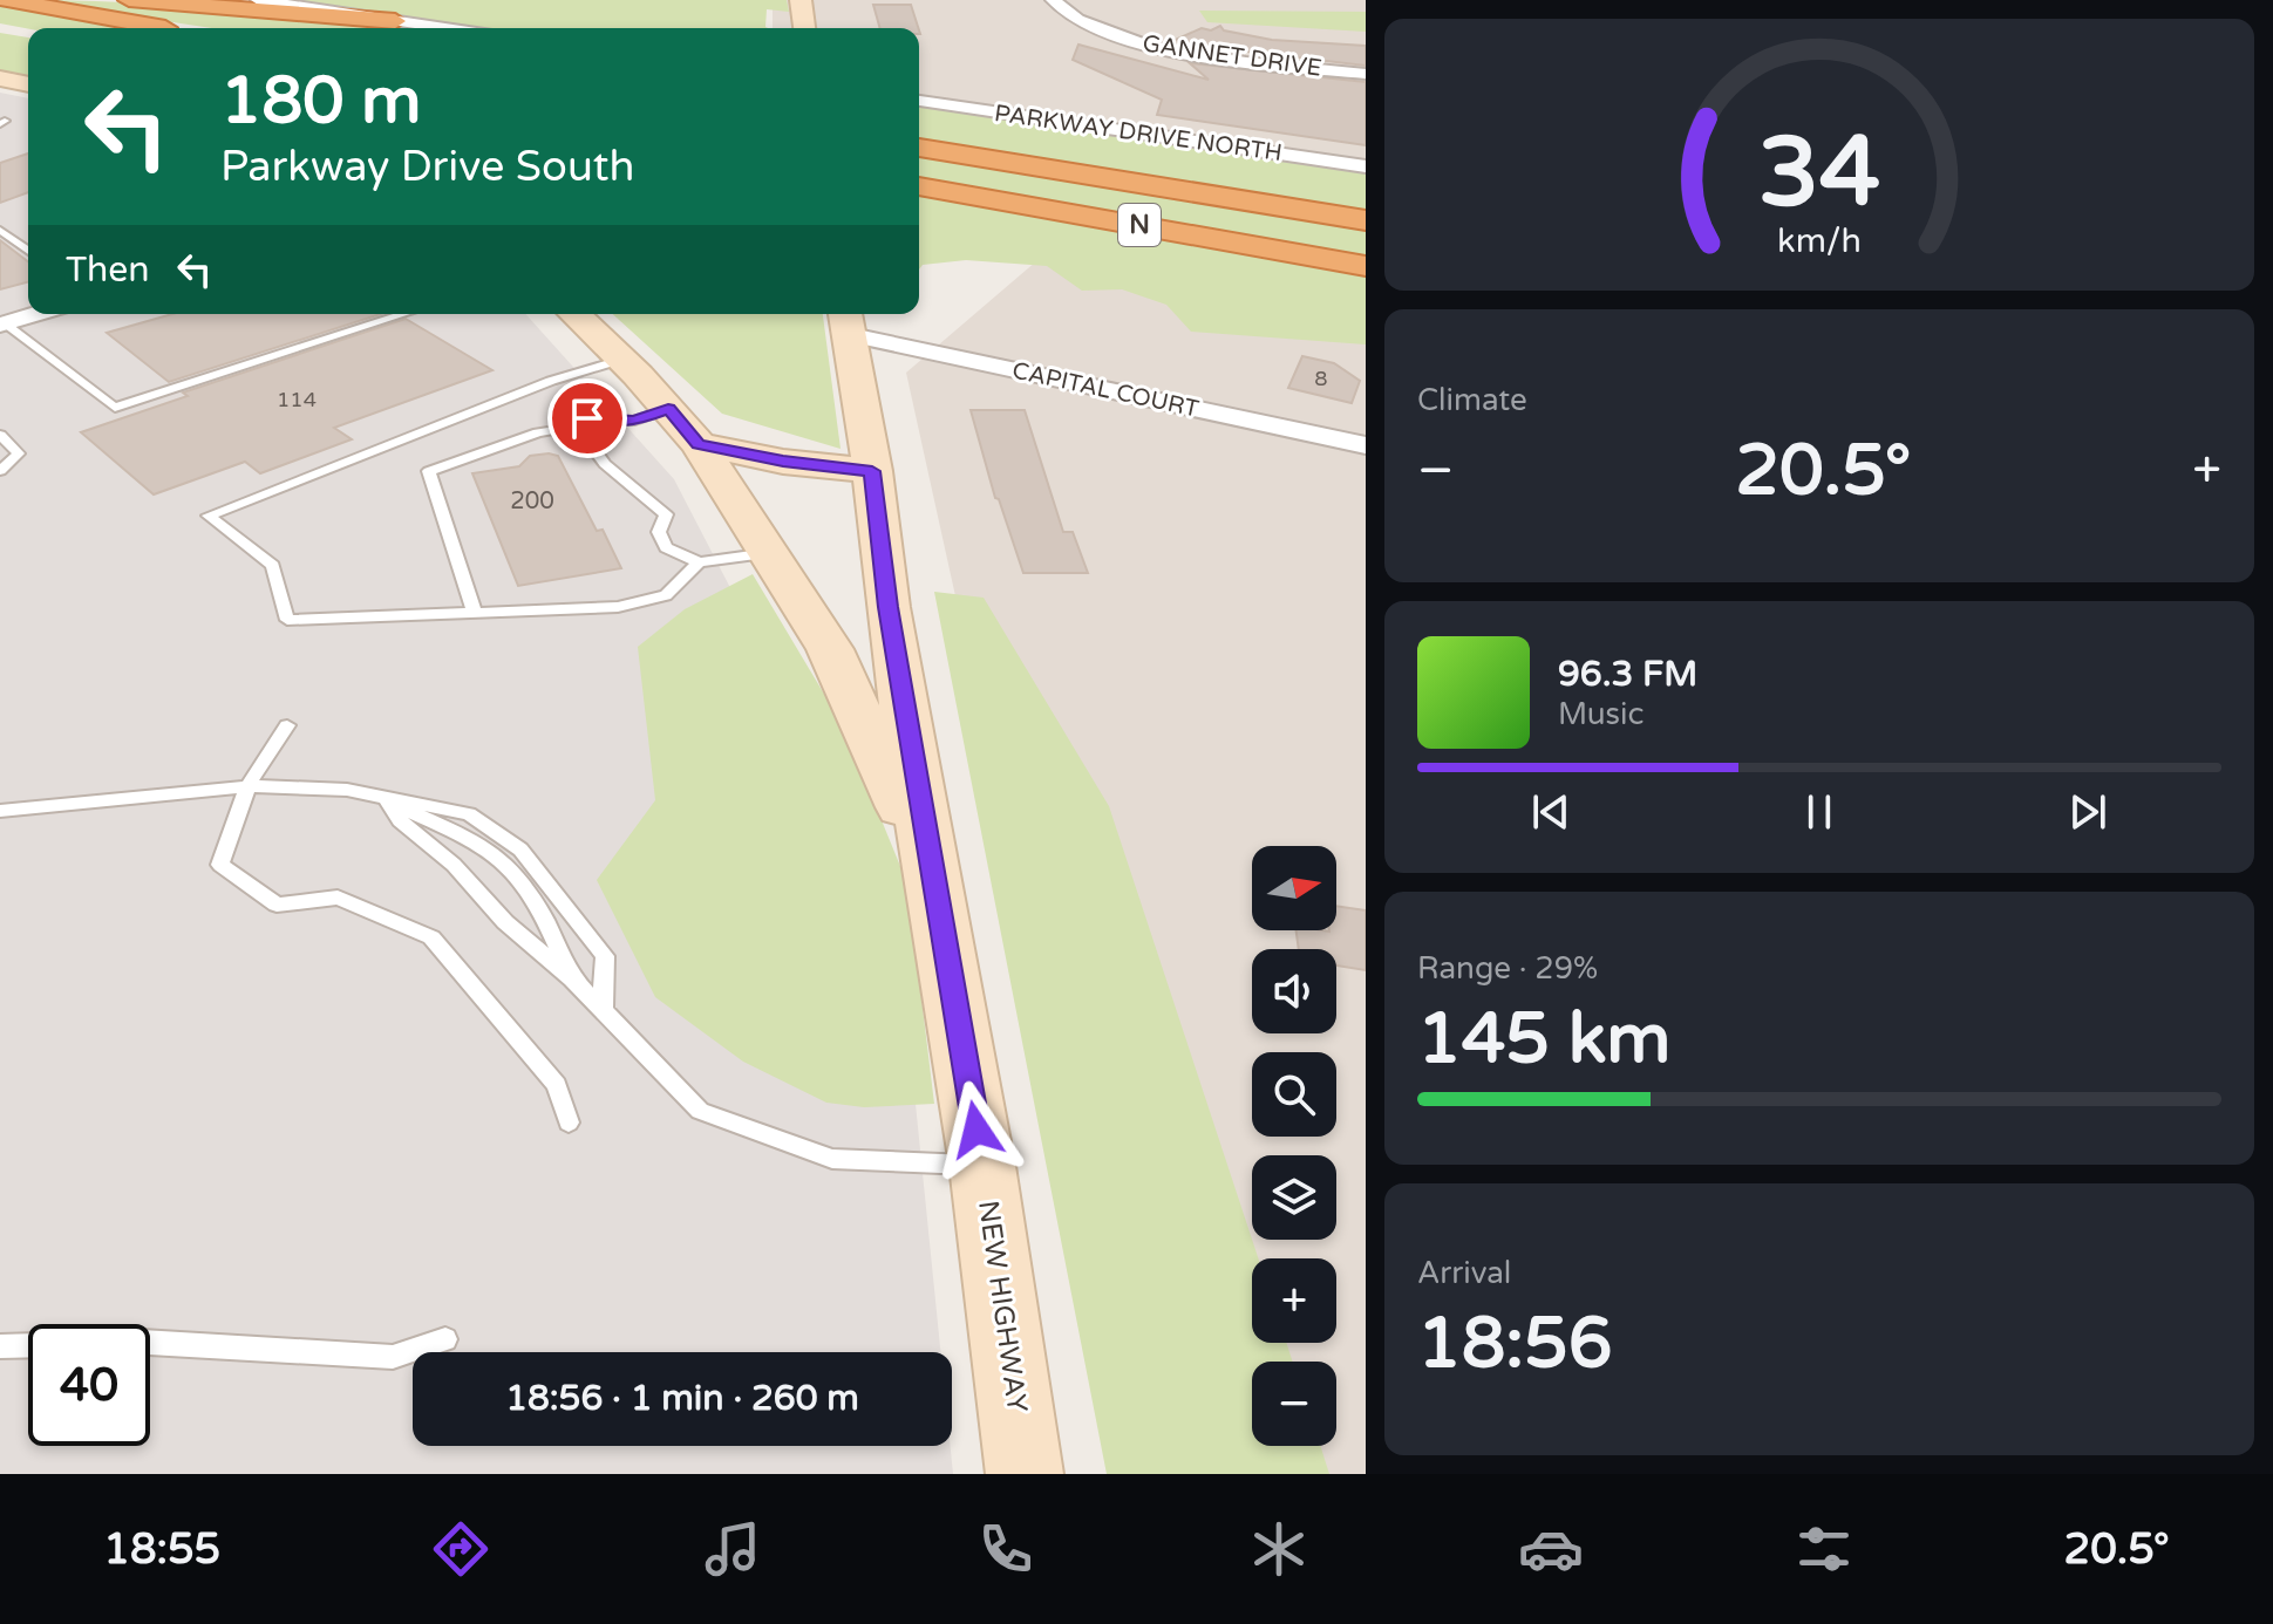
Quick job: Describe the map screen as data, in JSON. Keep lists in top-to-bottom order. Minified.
{"streets":{"highway":["N"],"street":["GANNET DRIVE","PARKWAY DRIVE NORTH","CAPITAL COURT","NEW HIGHWAY"]},"crossings":[["CAPITAL COURT","NEW HIGHWAY"]],"house_numbers":["8","114","200"],"north":"right","page":{"turn":["180 m","Parkway Drive South"],"then":"Then","tile":["Climate",["Range · 29%","145 km"],["Arrival","18:56"]],"heat":["−","20.5°","+"],"song":["96.3 FM","Music"],"map_buttons":["+","−"],"limit":"40","trip":"18:56 · 1 min · 260 m","tabs":["18:55","20.5°"],"gauge":["34","km/h"]}}
